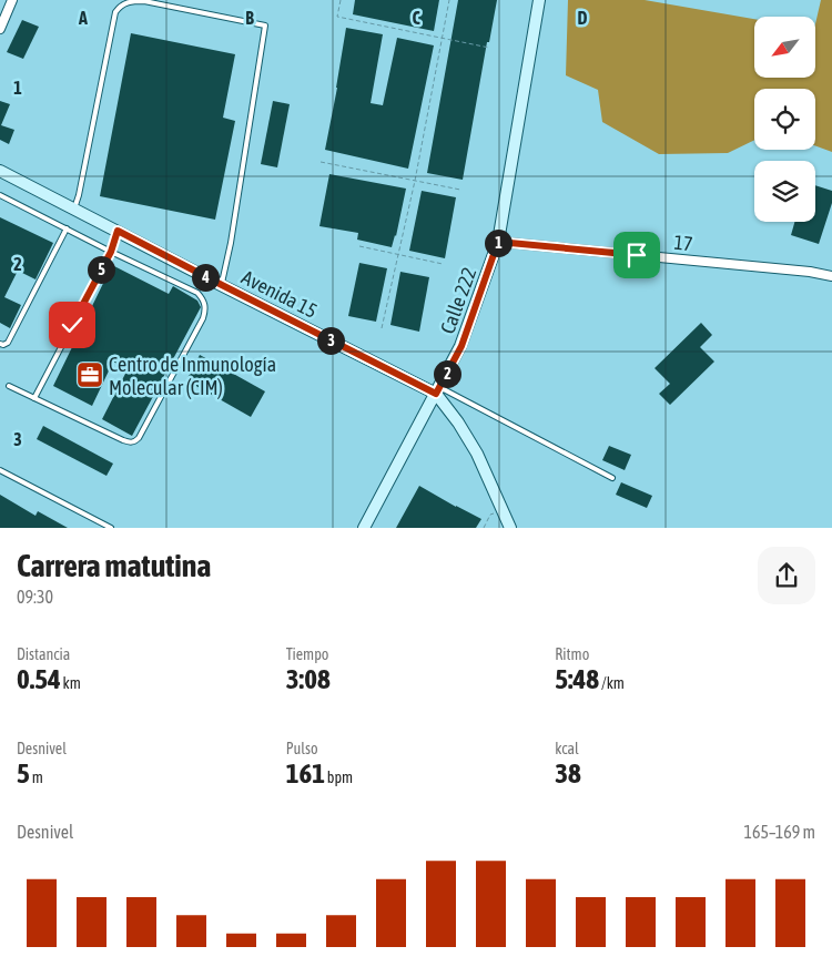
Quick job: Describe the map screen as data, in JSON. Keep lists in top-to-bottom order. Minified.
{"streets":{"street":["17","Avenida 15","Calle 222"]},"crossings":[["17","Calle 222"],["Avenida 15","Calle 222"]],"places":{"office":["Centro de Inmunología Molecular (CIM)"]},"north":"bottom left","page":{"pins":["1","5","4","3","2"],"heading":["Carrera matutina","09:30"],"stats":[["Distancia","0.54 km"],["Tiempo","3:08"],["Ritmo","5:48 /km"],["Desnivel","5 m"],["Pulso","161 bpm"],["kcal","38"]],"chart":["Desnivel","165–169 m"]},"grid":{"columns":["A","B","C","D"],"rows":["1","2","3"]}}
